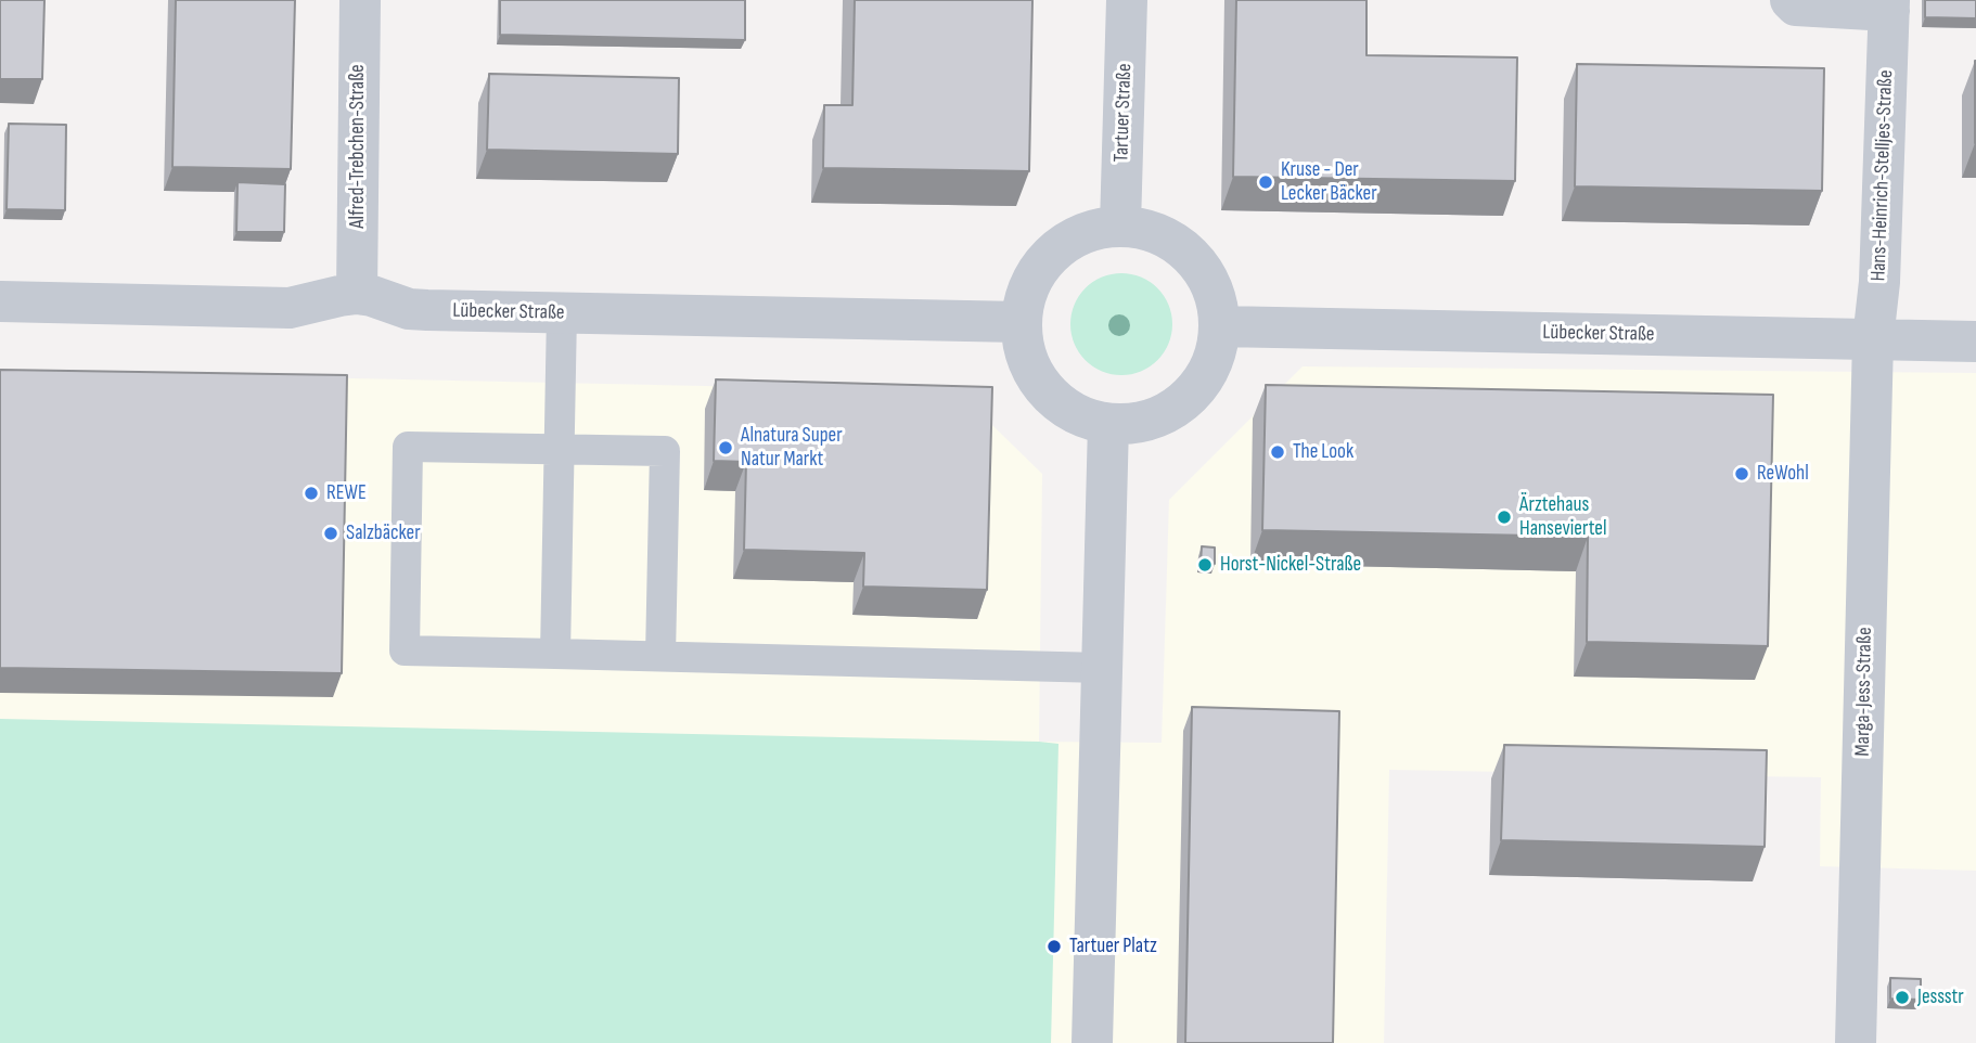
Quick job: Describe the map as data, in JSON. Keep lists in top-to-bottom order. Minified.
{"streets":{"street":["Tartuer Straße","Alfred-Trebchen-Straße","Hans-Heinrich-Stelljes-Straße","Lübecker Straße","Marga-Jess-Straße"]},"crossings":[["Tartuer Straße","Lübecker Straße"],["Alfred-Trebchen-Straße","Lübecker Straße"],["Hans-Heinrich-Stelljes-Straße","Lübecker Straße"],["Hans-Heinrich-Stelljes-Straße","Marga-Jess-Straße"],["Lübecker Straße","Marga-Jess-Straße"]],"places":["Kruse - Der Lecker Bäcker","Alnatura Super Natur Markt","The Look","ReWohl","REWE","Ärztehaus Hanseviertel","Salzbäcker","Horst-Nickel-Straße","Tartuer Platz","Jessstr"]}
